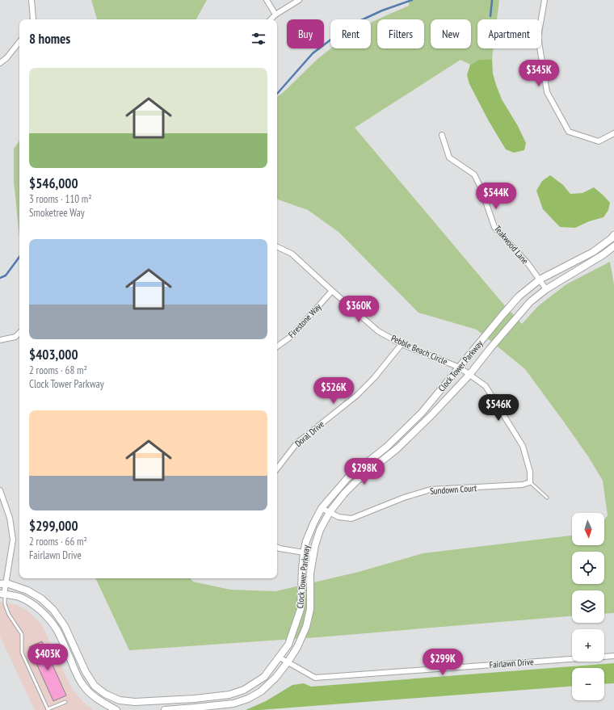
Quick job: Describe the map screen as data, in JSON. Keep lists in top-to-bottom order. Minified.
{"streets":{"street":["Teakwood Lane","Firestone Way","Pebble Beach Circle","Clock Tower Parkway","Doral Drive","Sundown Court","Fairlawn Drive"]},"crossings":[["Teakwood Lane","Clock Tower Parkway"],["Firestone Way","Pebble Beach Circle"],["Pebble Beach Circle","Clock Tower Parkway"],["Pebble Beach Circle","Doral Drive"],["Pebble Beach Circle","Sundown Court"],["Clock Tower Parkway","Sundown Court"],["Clock Tower Parkway","Fairlawn Drive"]],"north":"bottom","page":{"chip":["Buy","Rent","Filters","New","Apartment"],"heading":"8 homes","list":[{"name":"$546,000","note":"3 rooms · 110 m² · Smoketree Way"},{"name":"$403,000","note":"2 rooms · 68 m² · Clock Tower Parkway"},{"name":"$299,000","note":"2 rooms · 66 m² · Fairlawn Drive"}],"price":["$345K","$544K","$360K","$526K","$546K","$298K","$403K","$299K"],"map_buttons":["+","−"]}}
